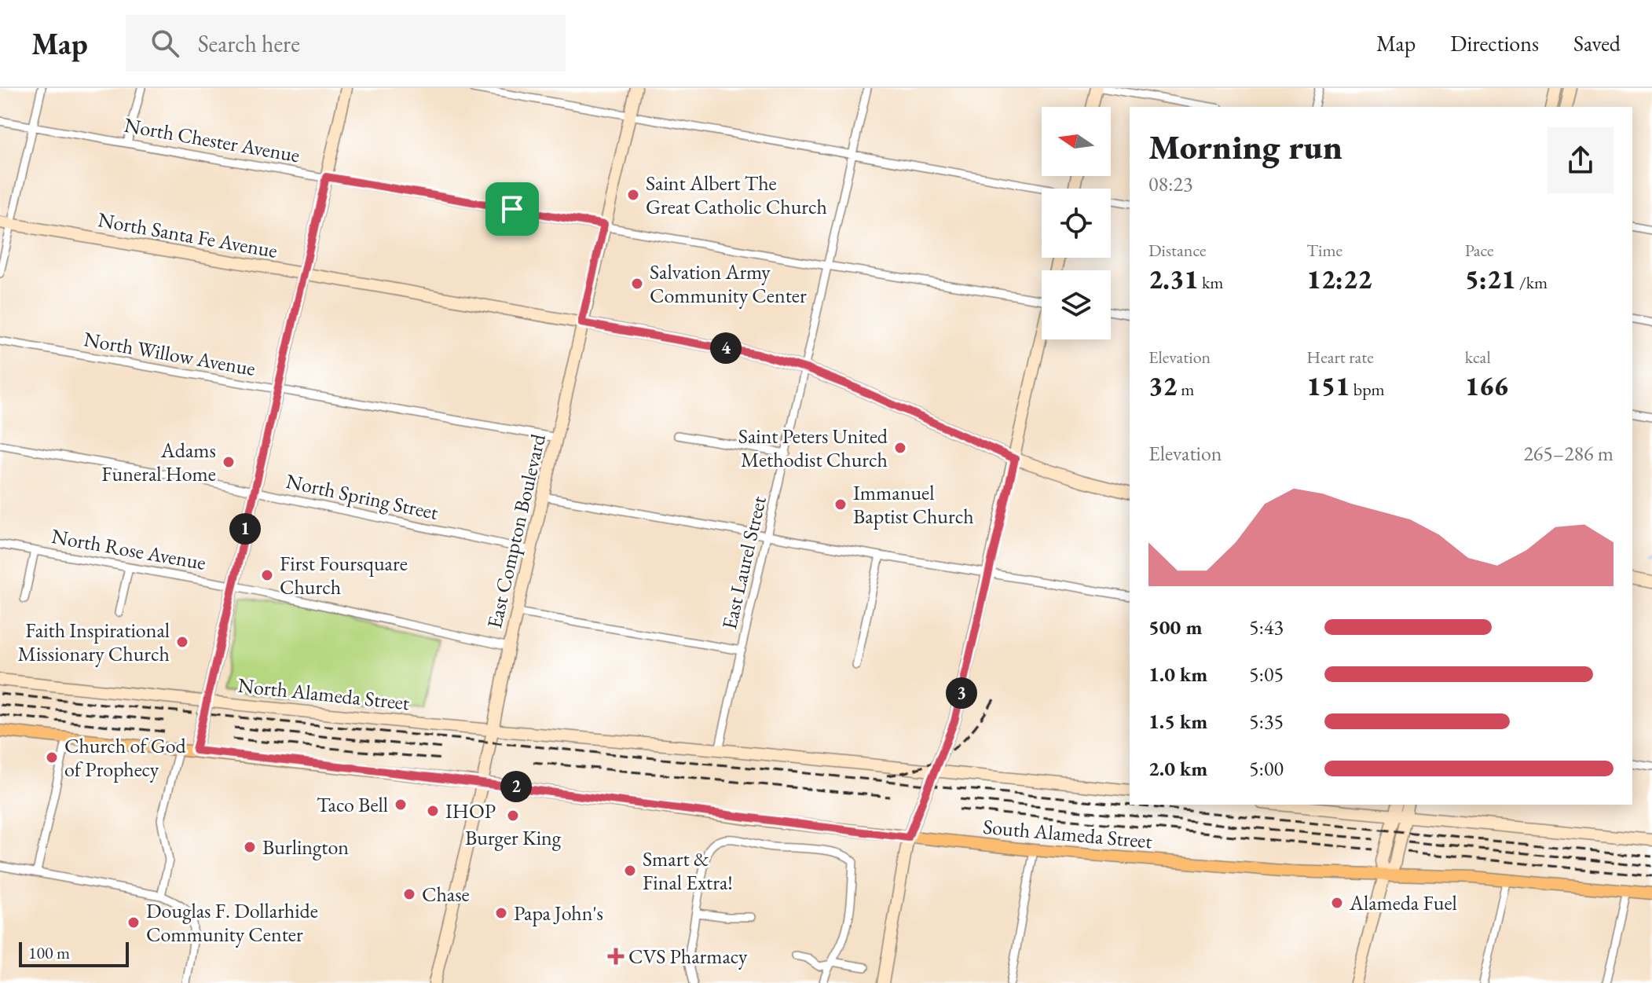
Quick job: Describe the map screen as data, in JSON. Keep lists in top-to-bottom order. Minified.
{"streets":{"main road":["North Santa Fe Avenue","East Compton Boulevard","North Alameda Street","South Alameda Street"],"street":["North Chester Avenue","North Willow Avenue","North Spring Street","North Rose Avenue","East Laurel Street"]},"crossings":[["North Chester Avenue","East Compton Boulevard"],["North Chester Avenue","East Laurel Street"],["North Santa Fe Avenue","East Compton Boulevard"],["North Santa Fe Avenue","East Laurel Street"],["North Willow Avenue","East Compton Boulevard"],["North Spring Street","East Compton Boulevard"],["East Compton Boulevard","North Rose Avenue"],["East Compton Boulevard","North Alameda Street"],["East Compton Boulevard","South Alameda Street"]],"places":{"other":["Saint Albert The Great Catholic Church","Salvation Army Community Center","Saint Peters United Methodist Church","Adams Funeral Home","Immanuel Baptist Church","First Foursquare Church","Faith Inspirational Missionary Church","Church of God of Prophecy","Taco Bell","IHOP","Burger King","Burlington","Smart & Final Extra!","Chase","Alameda Fuel","Papa John's","Douglas F. Dollarhide Community Center"],"health":["CVS Pharmacy"]},"scale_bar":"100 m","north":"left","page":{"header":"Map","search":"Search here","nav":["Map","Directions","Saved"],"heading":["Morning run","08:23"],"stats":[["Distance","2.31 km"],["Time","12:22"],["Pace","5:21 /km"],["Elevation","32 m"],["Heart rate","151 bpm"],["kcal","166"]],"pins":["4","1","3","2"],"chart":["Elevation","265–286 m"],"list":[{"name":"500 m","note":"5:43"},{"name":"1.0 km","note":"5:05"},{"name":"1.5 km","note":"5:35"},{"name":"2.0 km","note":"5:00"}],"scale":"100 m"}}
